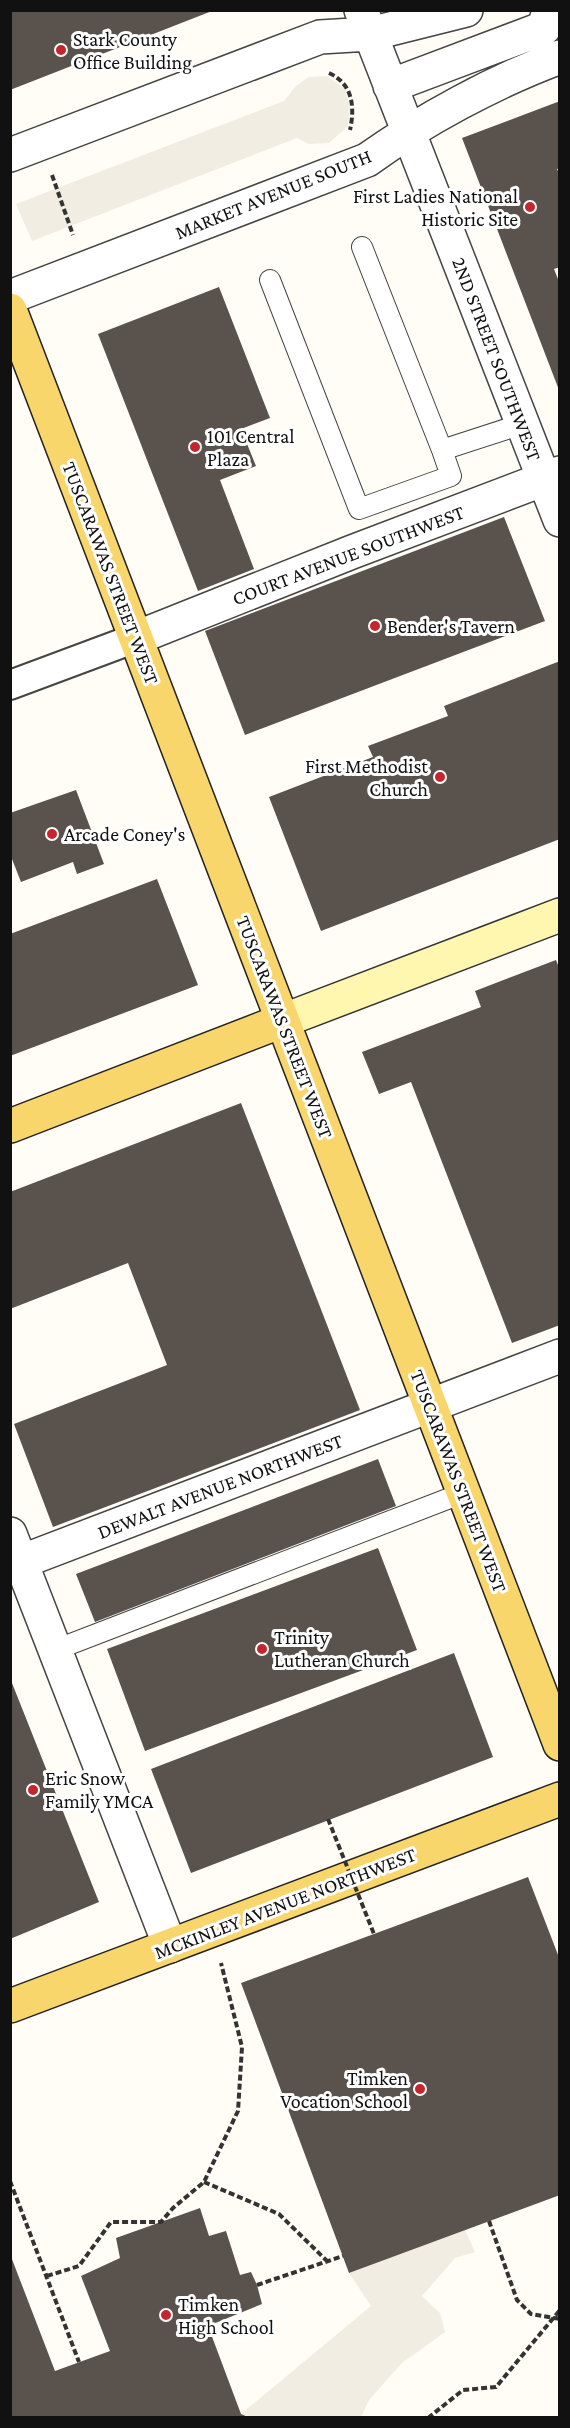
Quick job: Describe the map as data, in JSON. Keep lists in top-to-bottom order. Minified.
{"streets":{"main road":["TUSCARAWAS STREET WEST","MCKINLEY AVENUE NORTHWEST"],"street":["MARKET AVENUE SOUTH","2ND STREET SOUTHWEST","COURT AVENUE SOUTHWEST","DEWALT AVENUE NORTHWEST"]},"crossings":[["MARKET AVENUE SOUTH","2ND STREET SOUTHWEST"],["2ND STREET SOUTHWEST","COURT AVENUE SOUTHWEST"],["COURT AVENUE SOUTHWEST","TUSCARAWAS STREET WEST"],["TUSCARAWAS STREET WEST","DEWALT AVENUE NORTHWEST"]],"places":["Stark County Office Building","First Ladies National Historic Site","101 Central Plaza","Bender's Tavern","First Methodist Church","Arcade Coney's","Trinity Lutheran Church","Eric Snow Family YMCA","Timken Vocation School","Timken High School"]}
